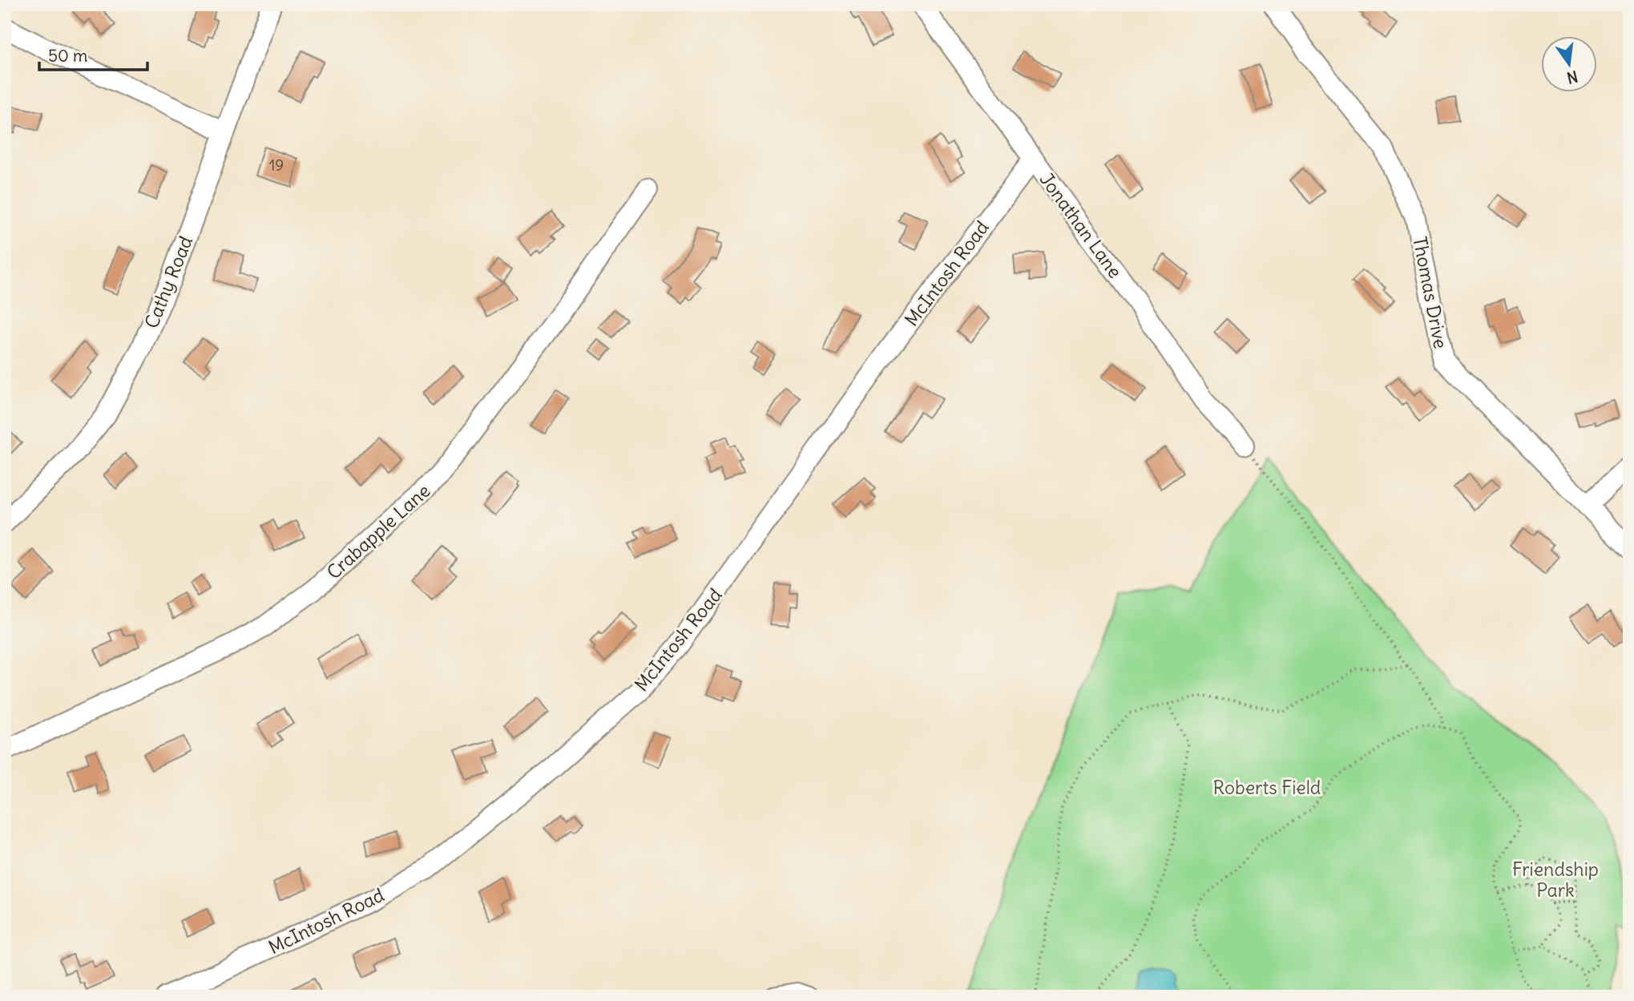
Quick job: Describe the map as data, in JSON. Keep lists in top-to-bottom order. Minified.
{"streets":{"street":["Jonathan Lane","McIntosh Road","Cathy Road","Thomas Drive","Crabapple Lane"]},"crossings":[["Jonathan Lane","McIntosh Road"]],"parks":["Roberts Field","Friendship Park"],"house_numbers":["19"],"scale_bar":"50 m","north":"bottom"}
